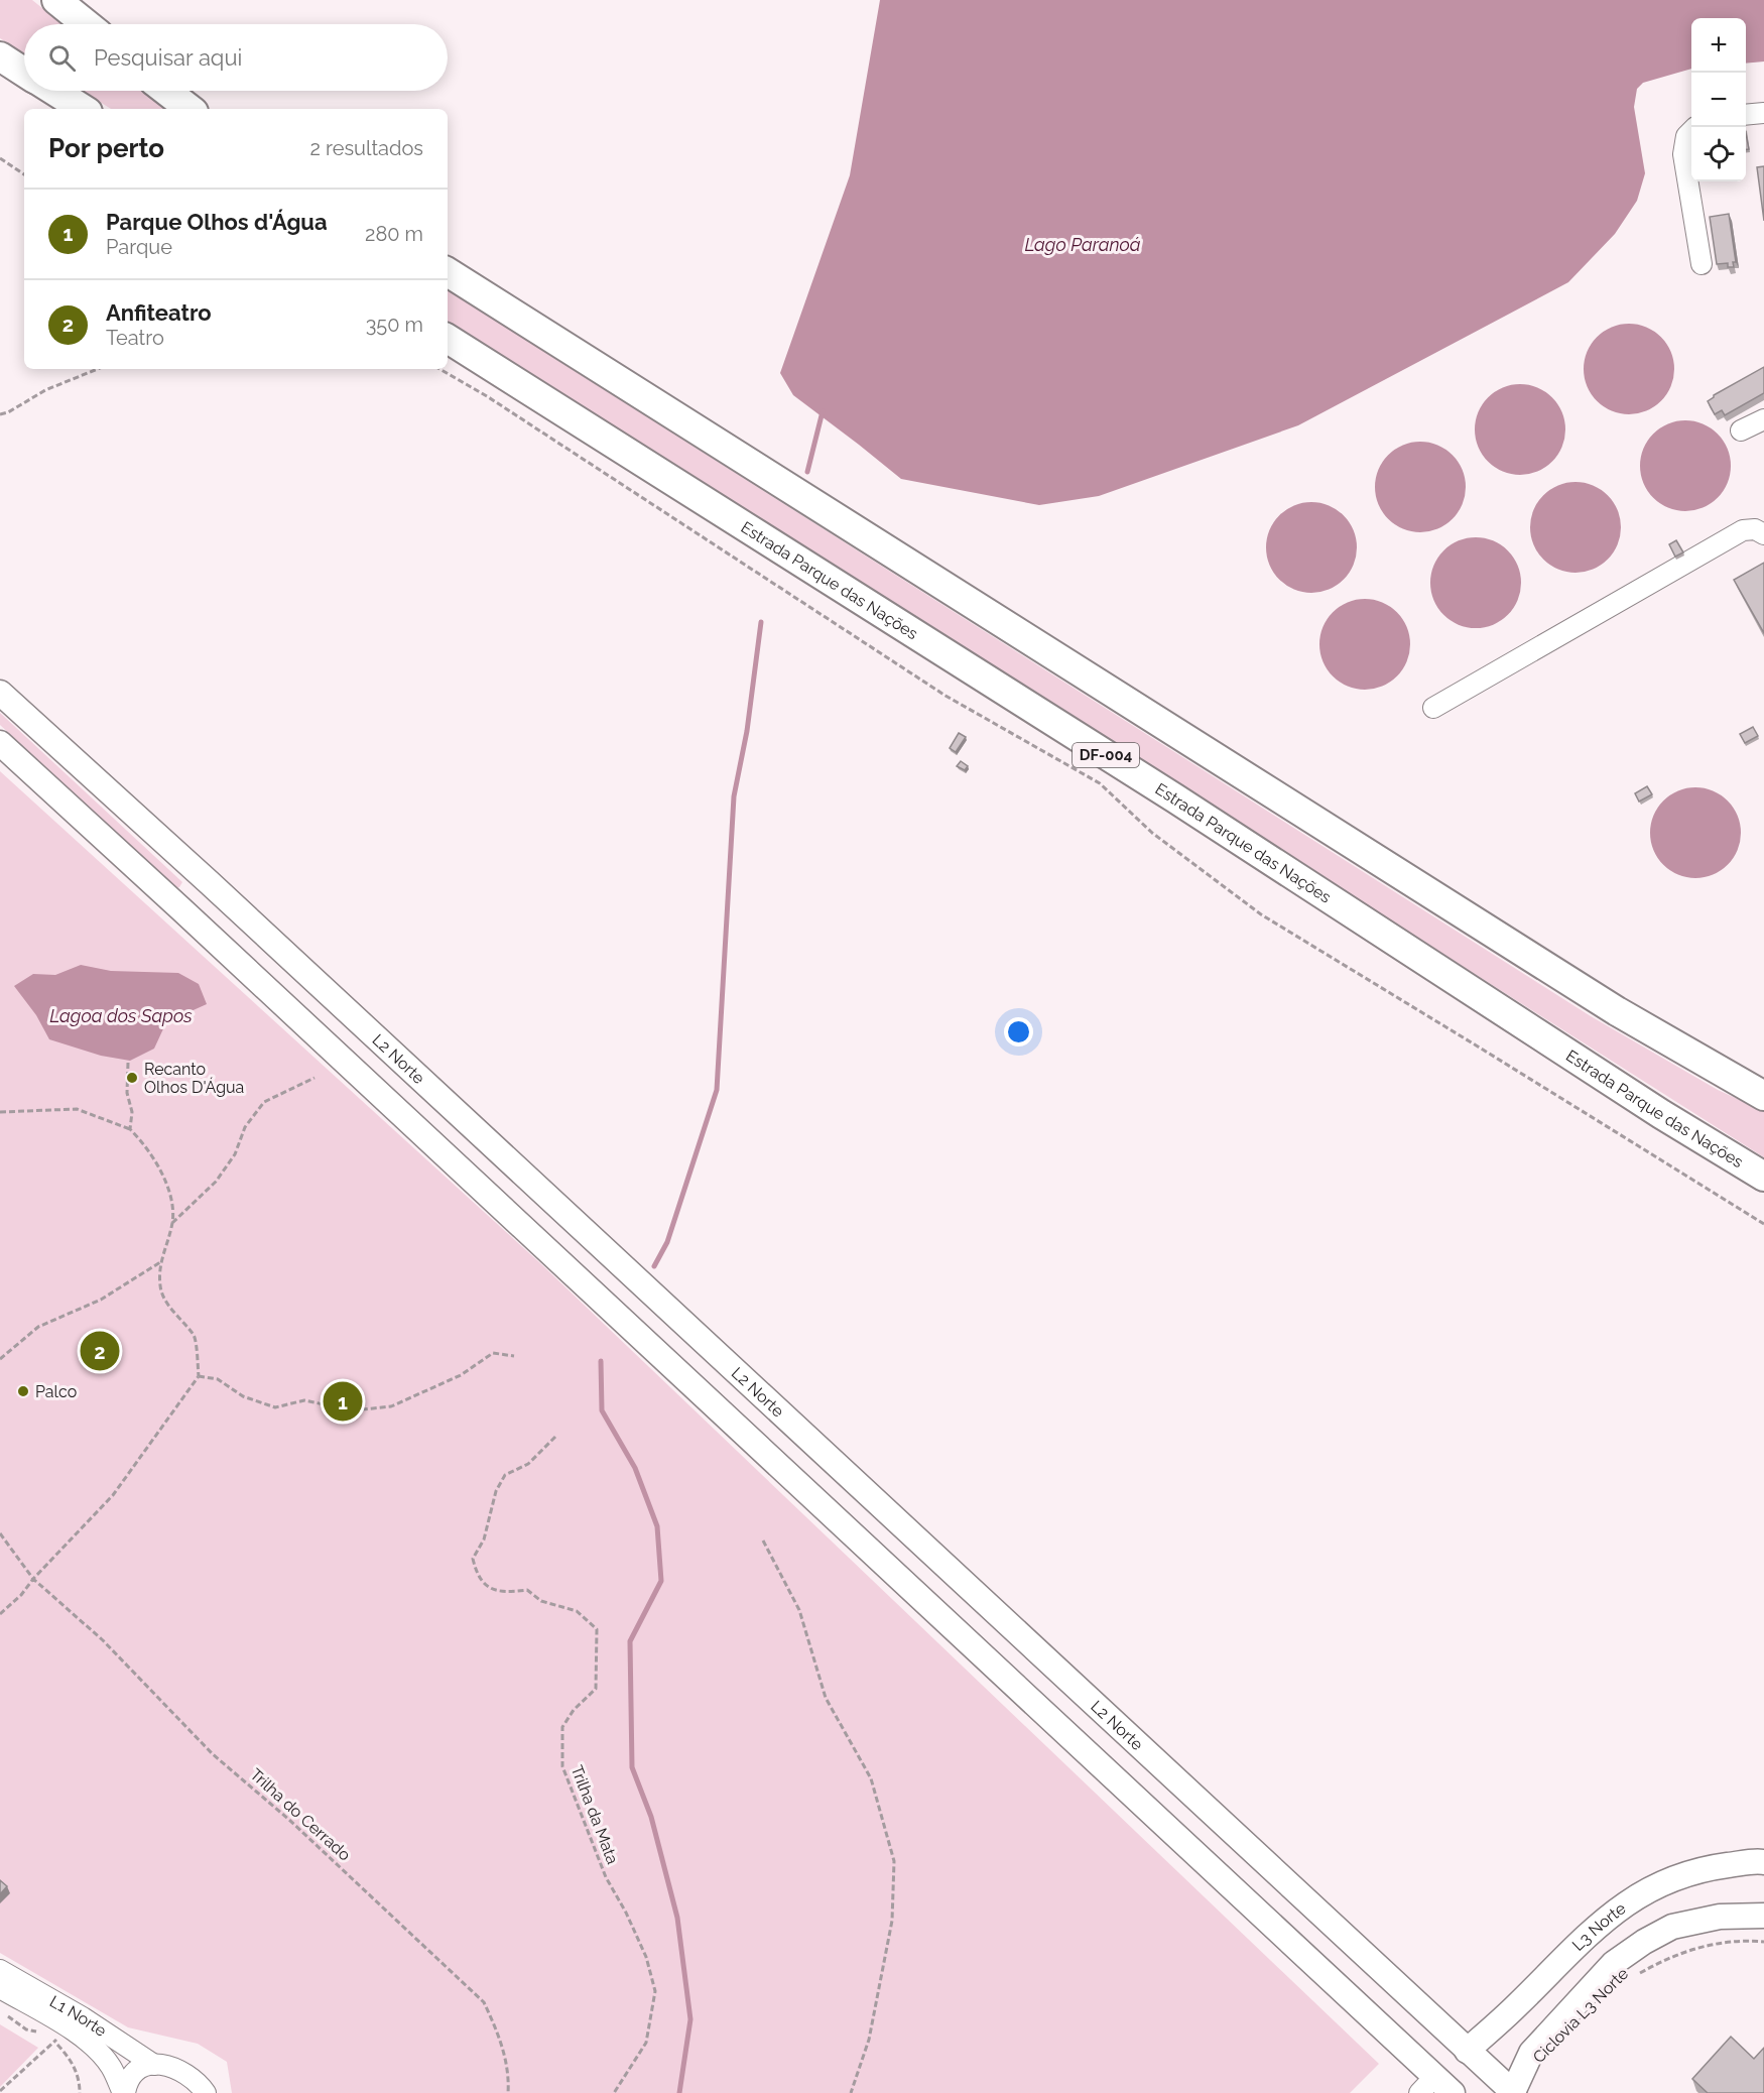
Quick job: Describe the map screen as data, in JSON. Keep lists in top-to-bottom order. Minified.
{"streets":{"highway":["Estrada Parque das Nações","DF-004"],"main road":["L2 Norte","L3 Norte"],"street":["L1 Norte"],"path":["Trilha do Cerrado","Trilha da Mata","Ciclovia L3 Norte"]},"crossings":[["L2 Norte","L3 Norte"]],"water":["Lago Paranoá","Lagoa dos Sapos"],"places":["Recanto Olhos D'Água","Palco"],"page":{"map_buttons":["+","−"],"search":"Pesquisar aqui","heading":["Por perto","2 resultados"],"list":[{"mark":"1","name":"Parque Olhos d'Água","note":"Parque","value":"280 m"},{"mark":"2","name":"Anfiteatro","note":"Teatro","value":"350 m"}],"pins":["2","1"]}}
